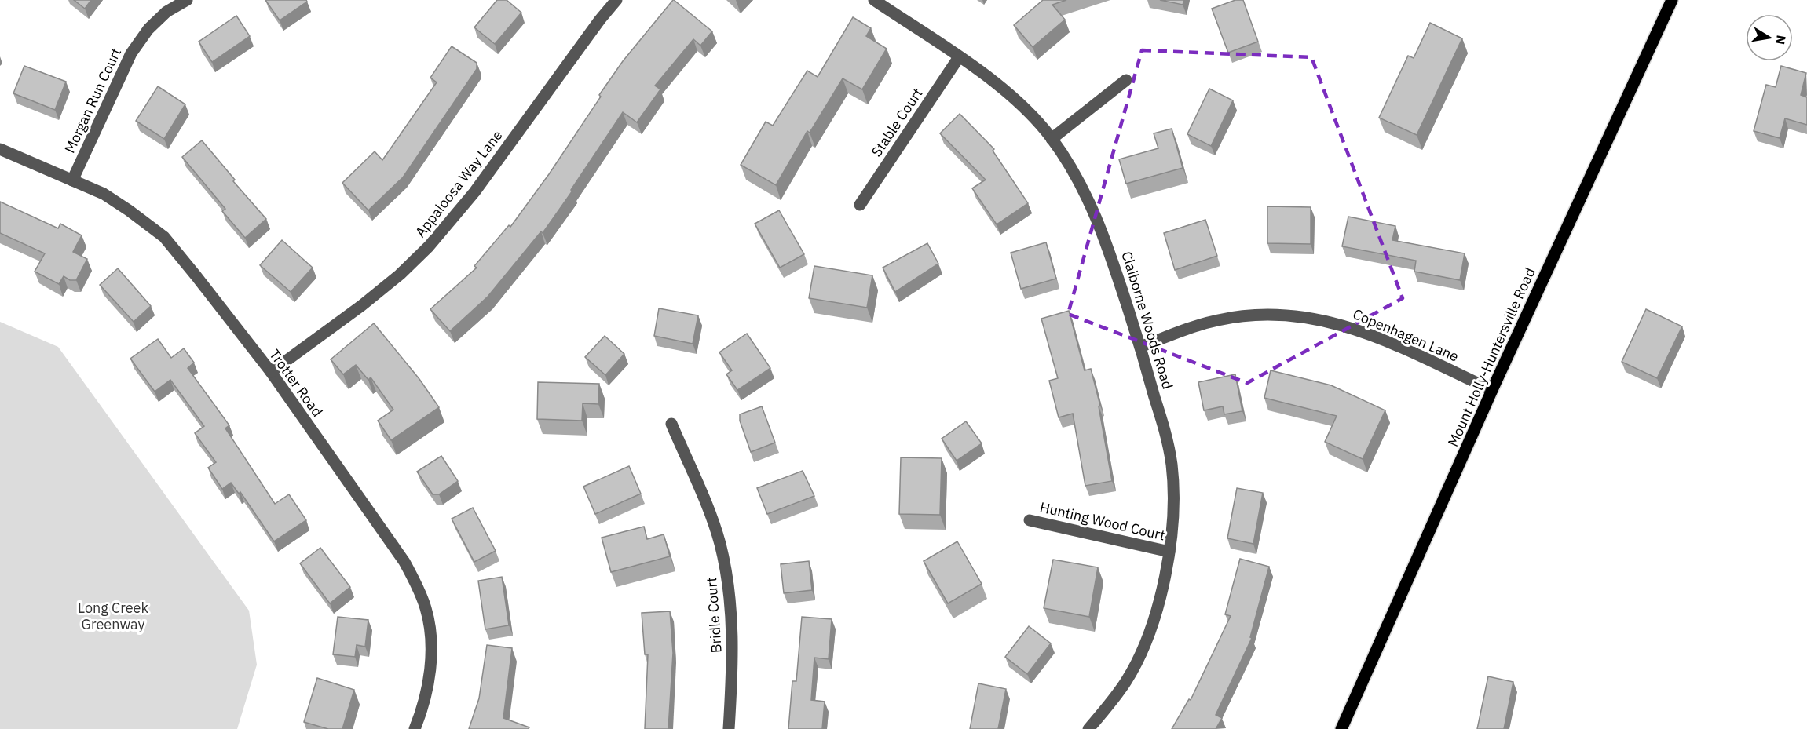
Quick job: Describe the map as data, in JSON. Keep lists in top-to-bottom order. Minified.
{"streets":{"main road":["Mount Holly-Huntersville Road"],"street":["Morgan Run Court","Stable Court","Appaloosa Way Lane","Claiborne Woods Road","Copenhagen Lane","Trotter Road","Hunting Wood Court","Bridle Court"]},"crossings":[["Morgan Run Court","Trotter Road"],["Stable Court","Claiborne Woods Road"],["Appaloosa Way Lane","Trotter Road"],["Claiborne Woods Road","Copenhagen Lane"],["Claiborne Woods Road","Hunting Wood Court"],["Copenhagen Lane","Mount Holly-Huntersville Road"]],"parks":["Long Creek Greenway"],"north":"right"}
